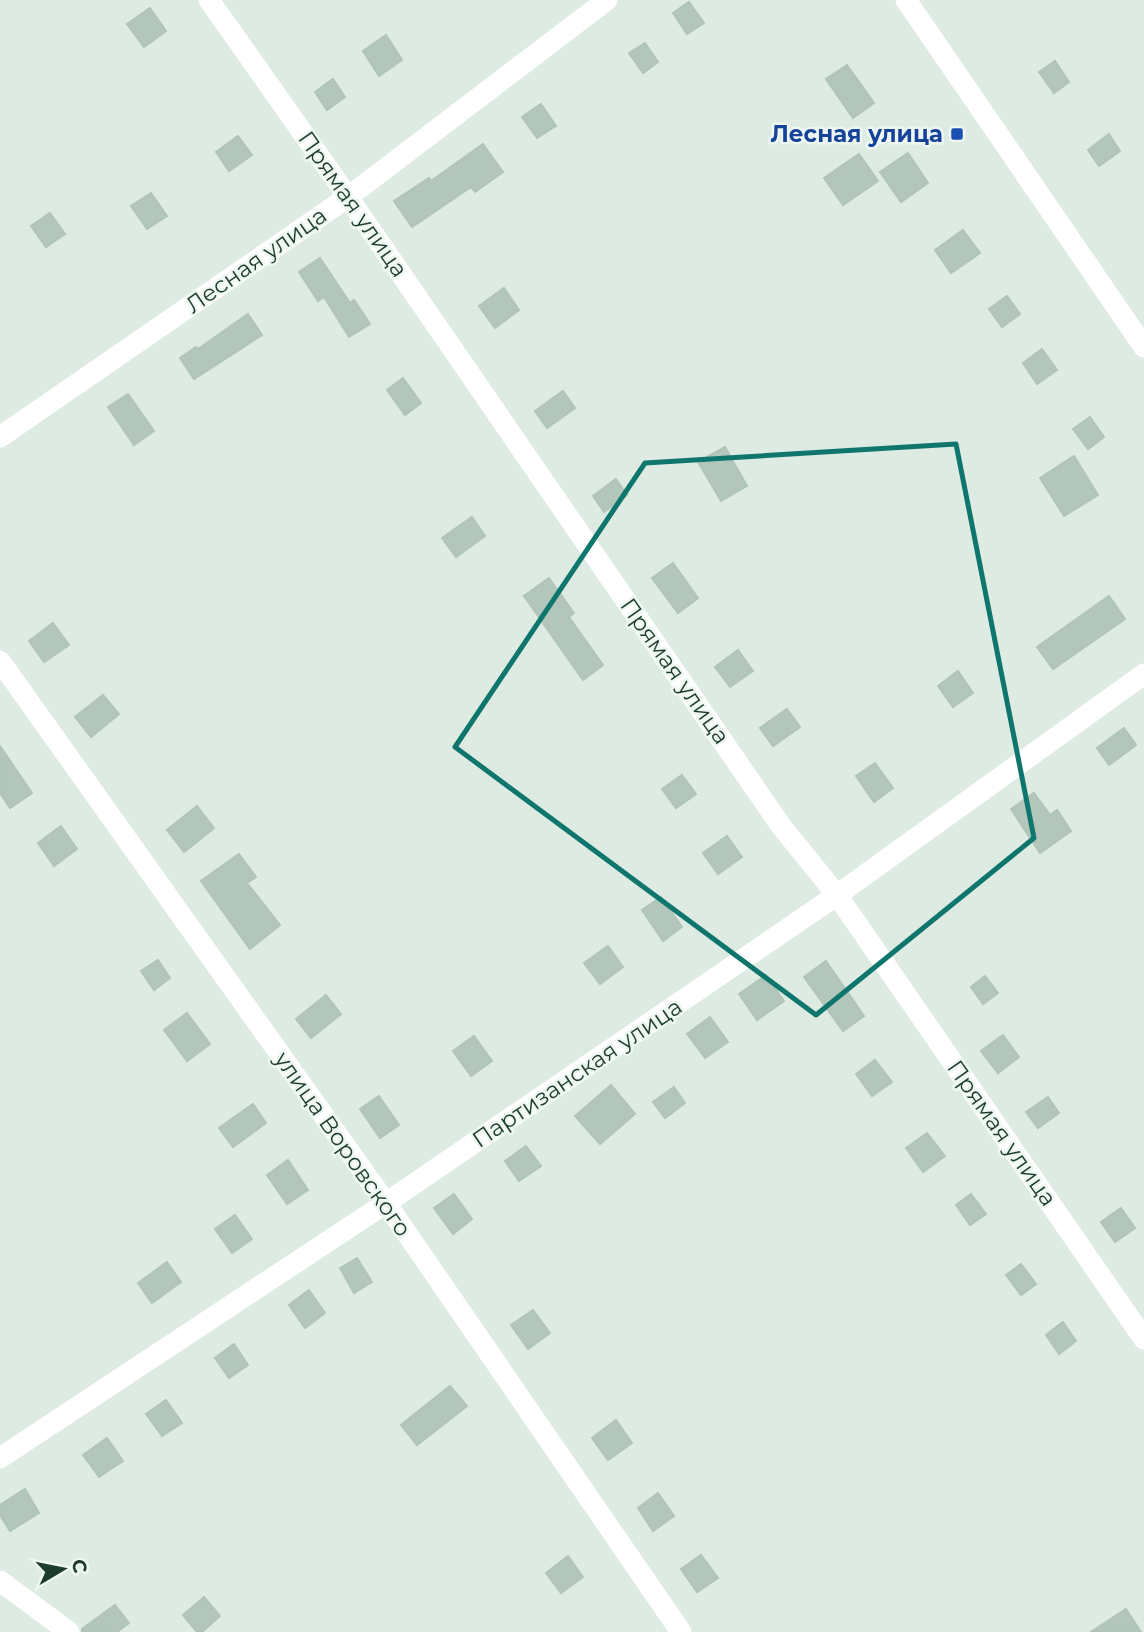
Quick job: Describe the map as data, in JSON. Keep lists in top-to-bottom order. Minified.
{"streets":{"street":["Прямая улица","Лесная улица","Партизанская улица","улица Воровского"]},"crossings":[["Прямая улица","Лесная улица"],["Прямая улица","Партизанская улица"],["Партизанская улица","улица Воровского"]],"places":{"transit":["Лесная улица"]},"north":"right"}
